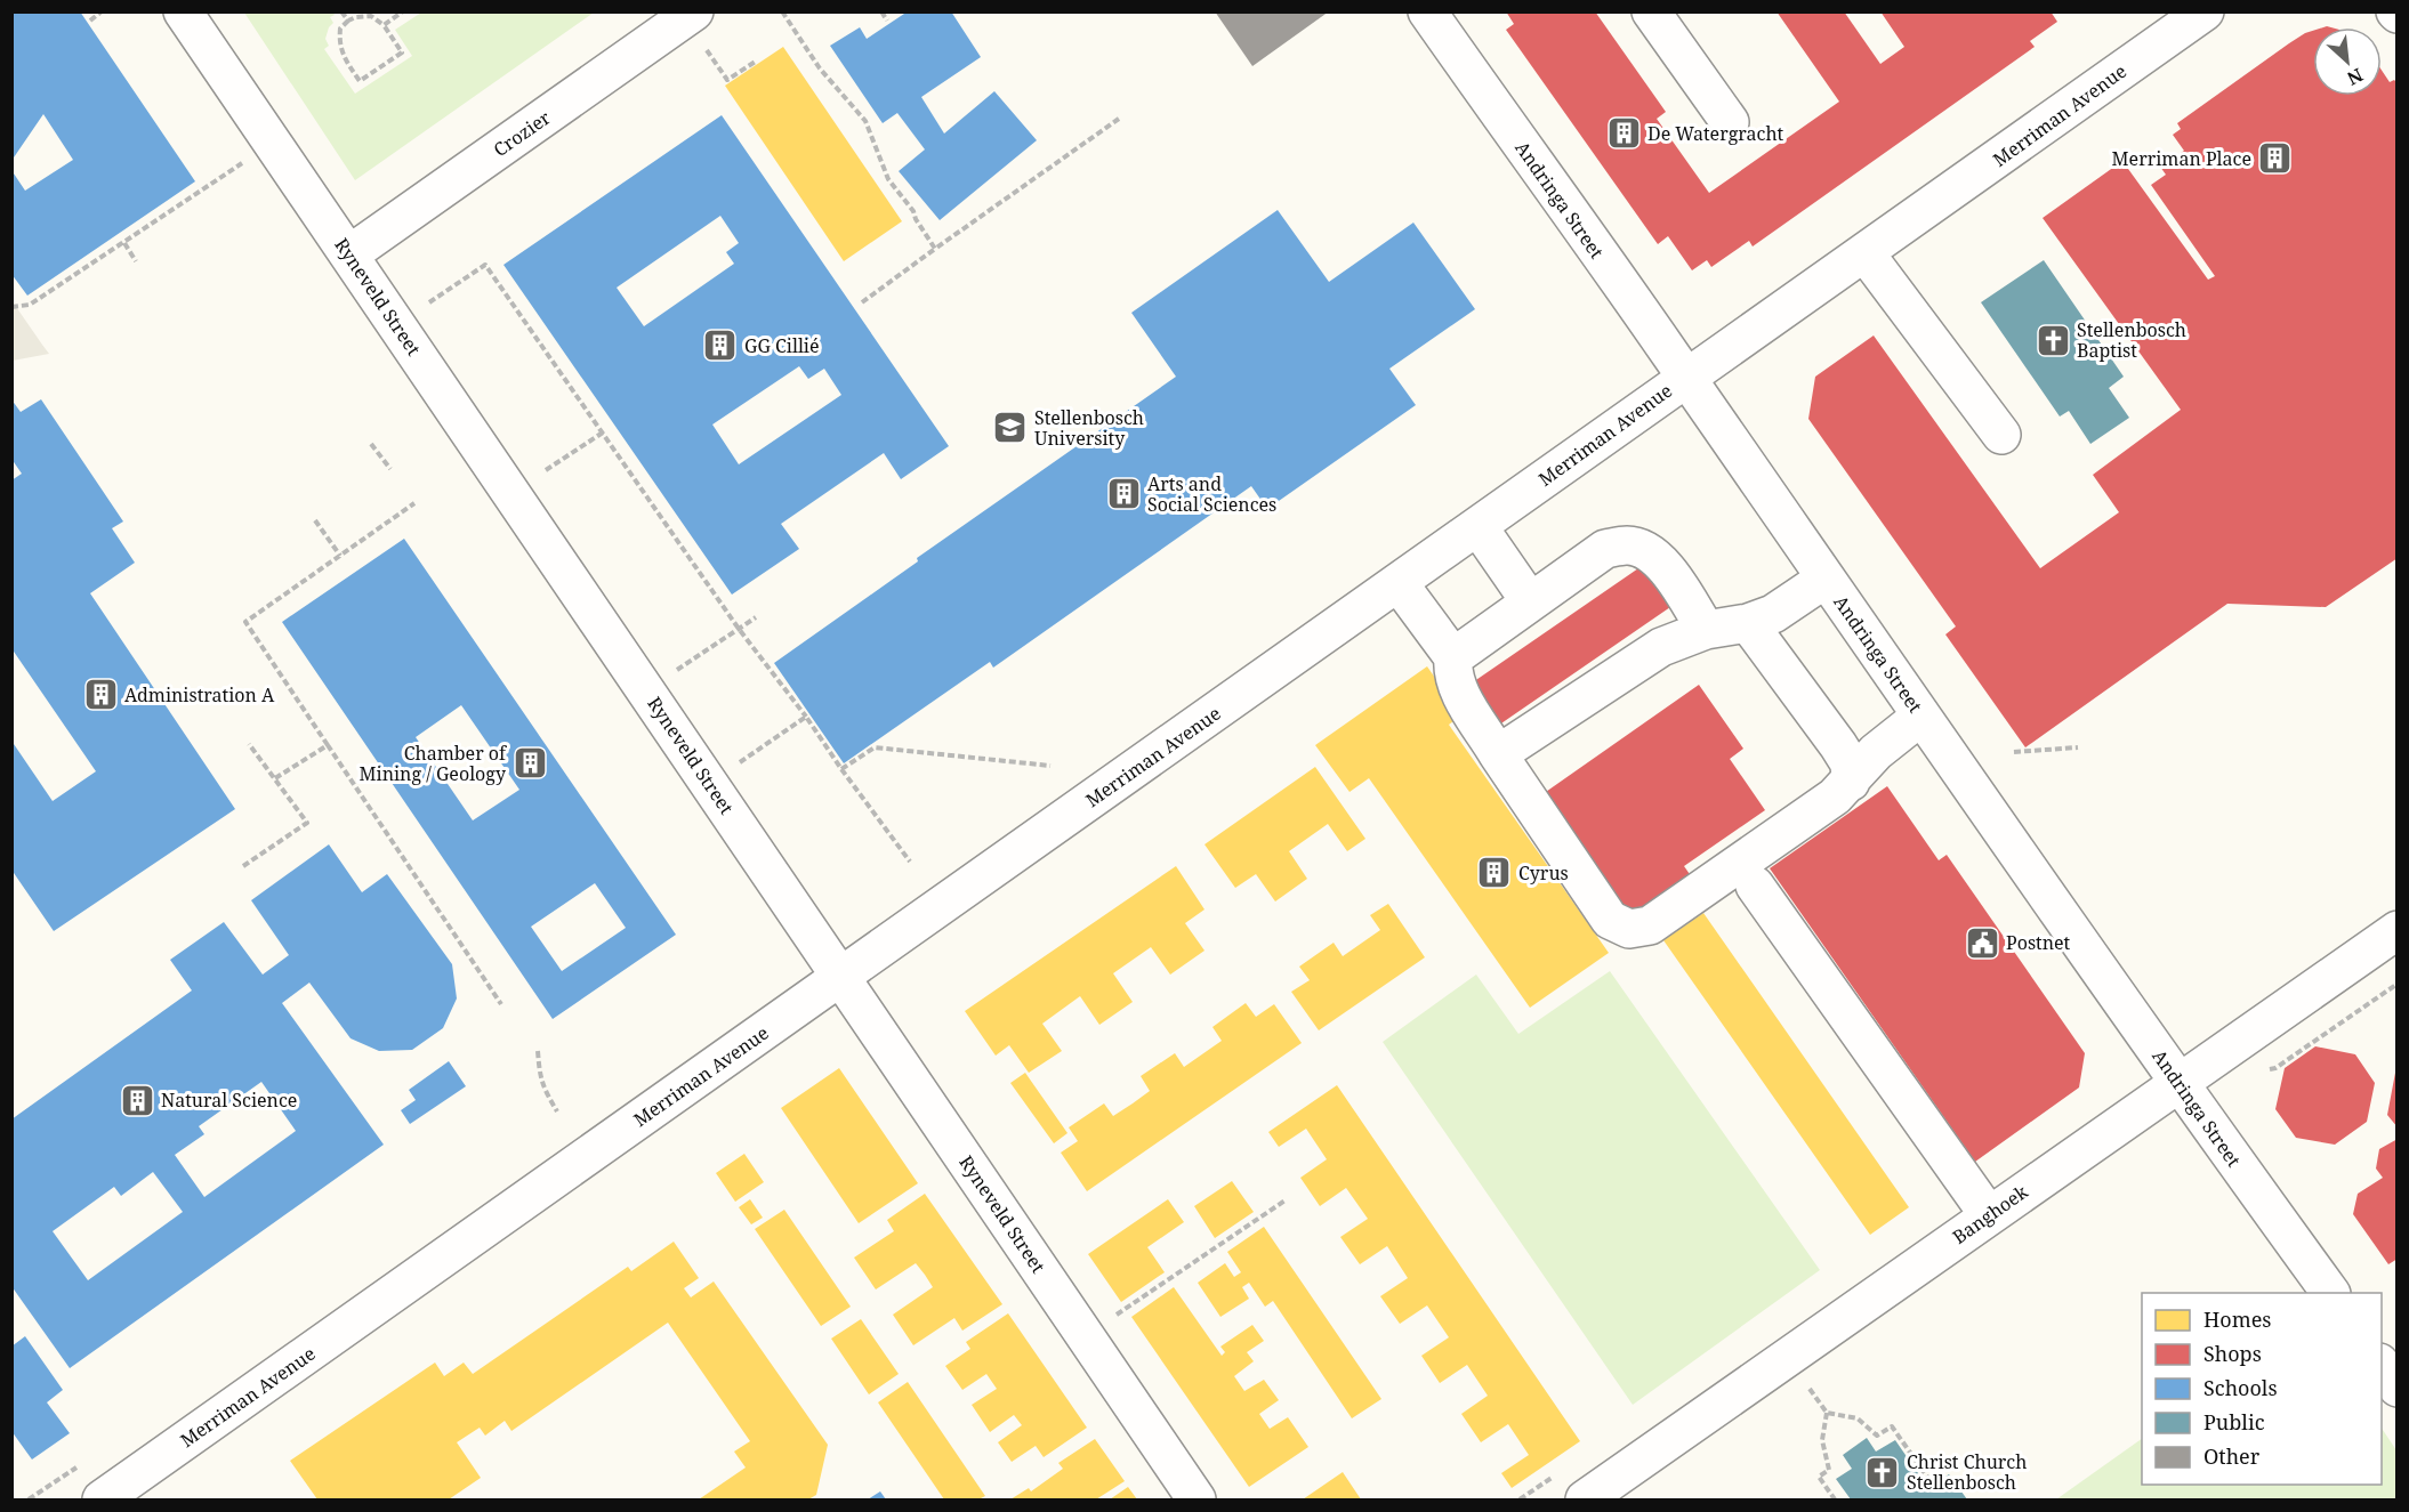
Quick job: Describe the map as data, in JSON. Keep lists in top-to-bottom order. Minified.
{"streets":{"street":["Merriman Avenue","Crozier","Andringa Street","Ryneveld Street","Banghoek"]},"crossings":[["Merriman Avenue","Andringa Street"],["Merriman Avenue","Ryneveld Street"],["Crozier","Ryneveld Street"],["Andringa Street","Banghoek"]],"places":{"building":["De Watergracht","Merriman Place","GG Cillié","Arts and Social Sciences","Administration A","Chamber of Mining / Geology","Cyrus","Natural Science"],"church":["Stellenbosch Baptist","Christ Church Stellenbosch"],"school or university":["Stellenbosch University"],"public building":["Postnet"]},"legend":["Homes","Shops","Schools","Public","Other"],"north":"bottom right"}
